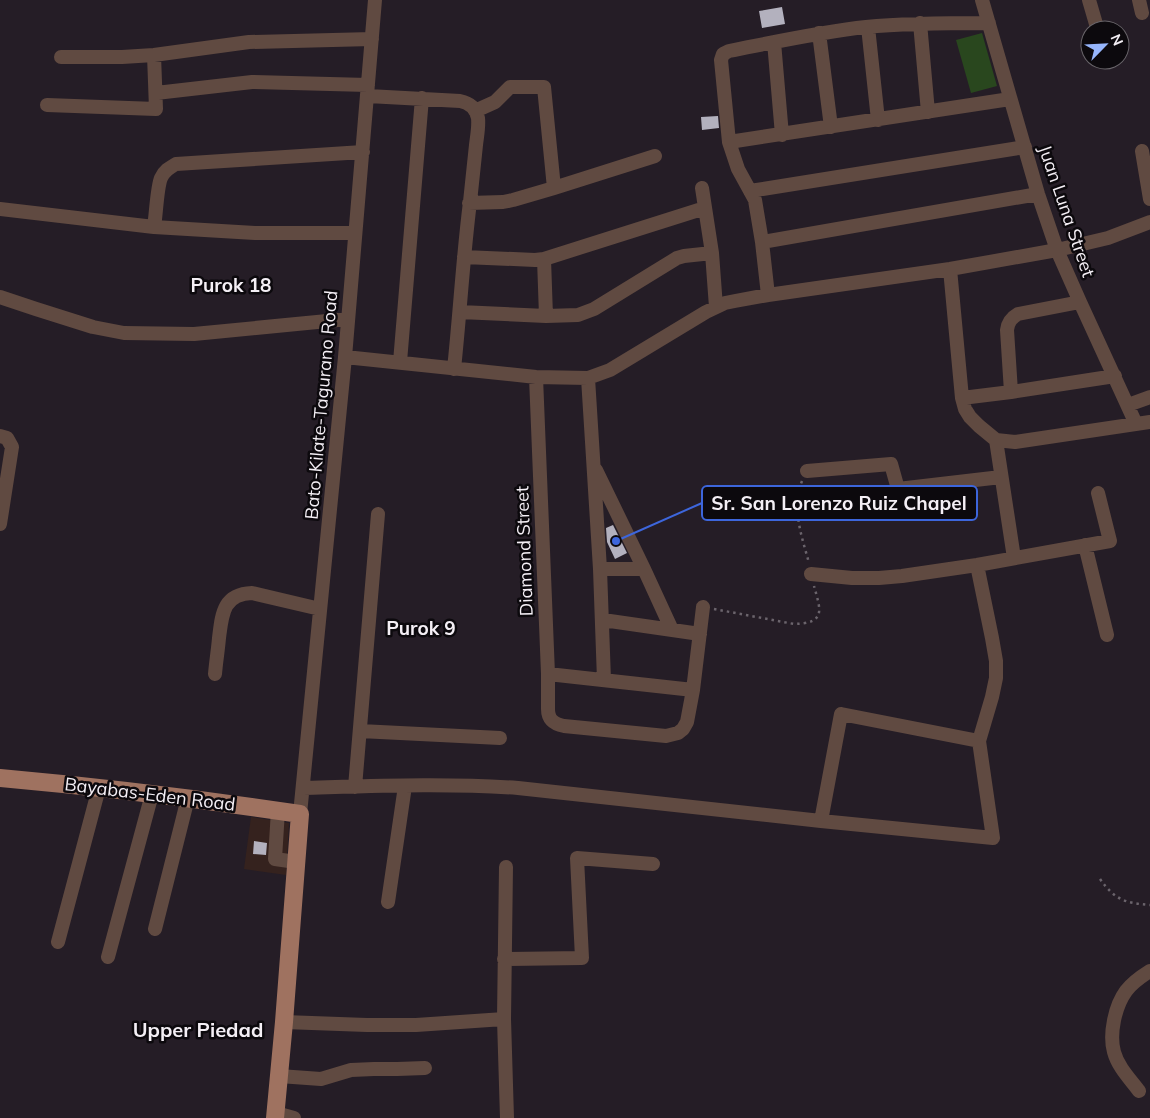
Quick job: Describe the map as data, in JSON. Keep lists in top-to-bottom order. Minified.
{"streets":{"main road":["Bayabas-Eden Road"],"street":["Juan Luna Street","Bato-Kilate-Tagurano Road","Diamond Street"]},"crossings":[["Bato-Kilate-Tagurano Road","Bayabas-Eden Road"]],"districts":["Purok 18","Purok 9","Upper Piedad"],"places":["Sr. San Lorenzo Ruiz Chapel"],"north":"top right"}
